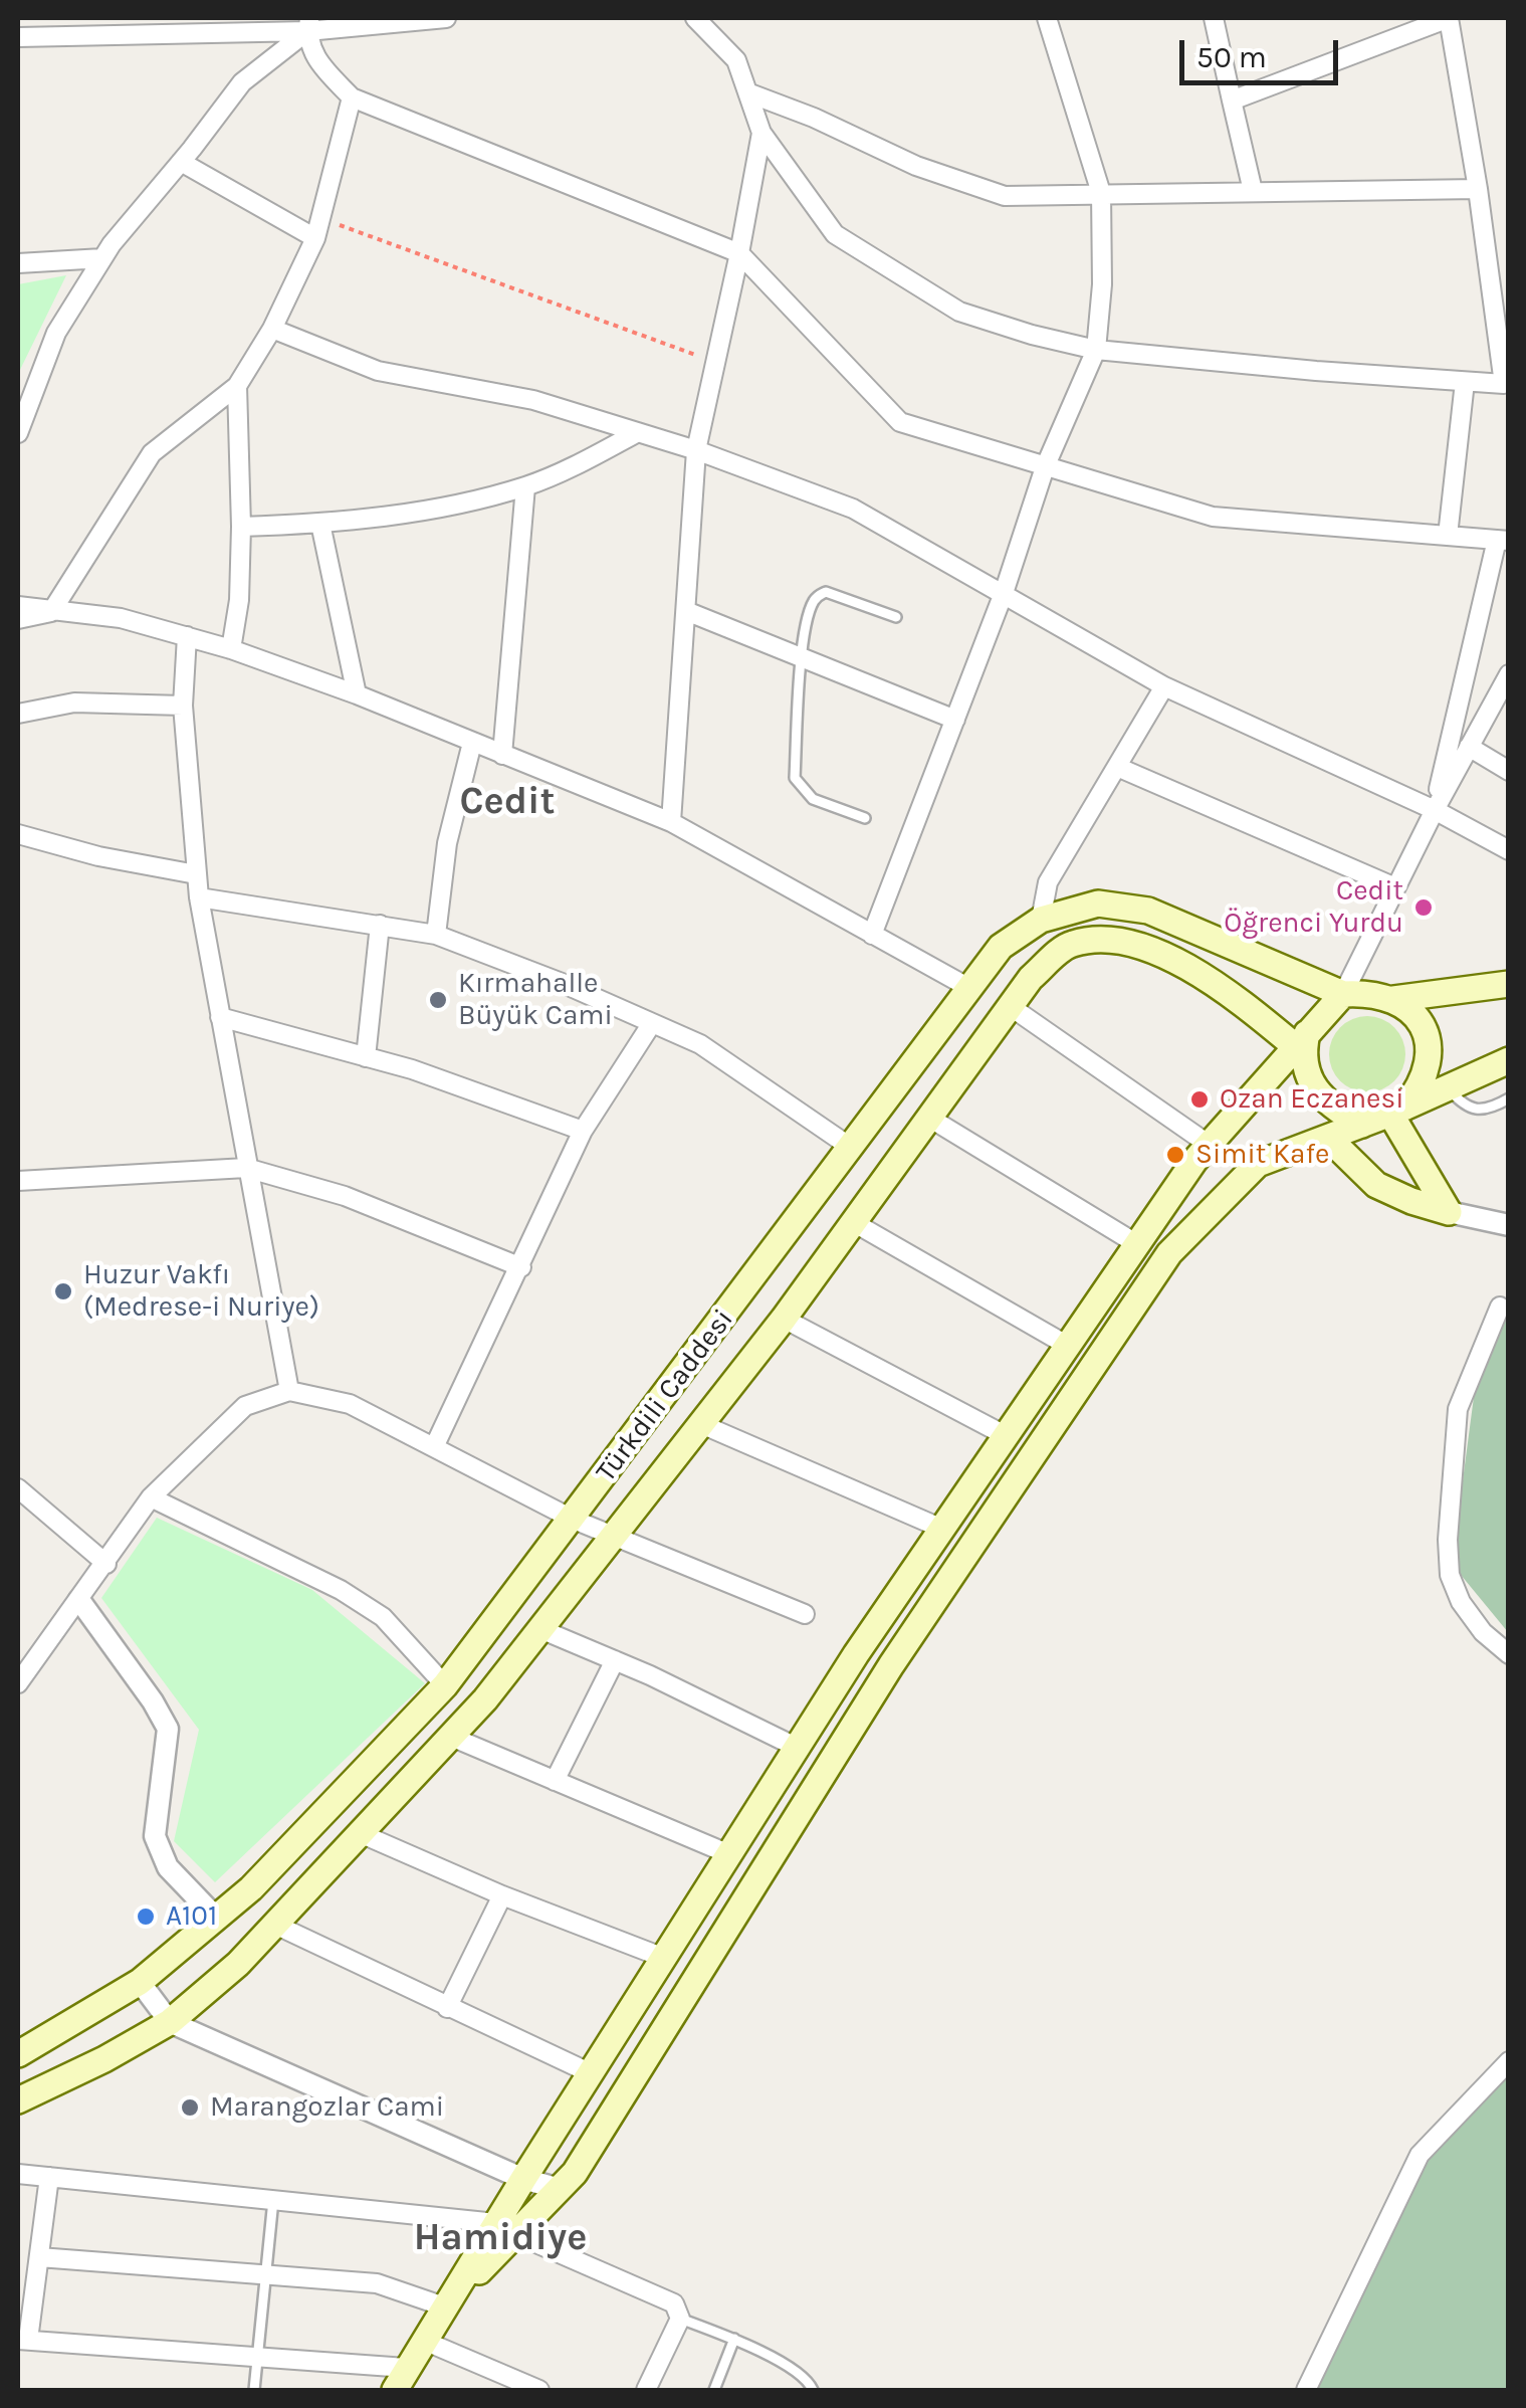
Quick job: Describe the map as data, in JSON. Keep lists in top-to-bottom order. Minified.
{"streets":{"main road":["Türkdili Caddesi"]},"districts":["Cedit","Hamidiye"],"places":["Cedit Öğrenci Yurdu","Kırmahalle Büyük Cami","Ozan Eczanesi","Simit Kafe","Huzur Vakfı (Medrese-i Nuriye)","A101","Marangozlar Cami"],"scale_bar":"50 m"}
